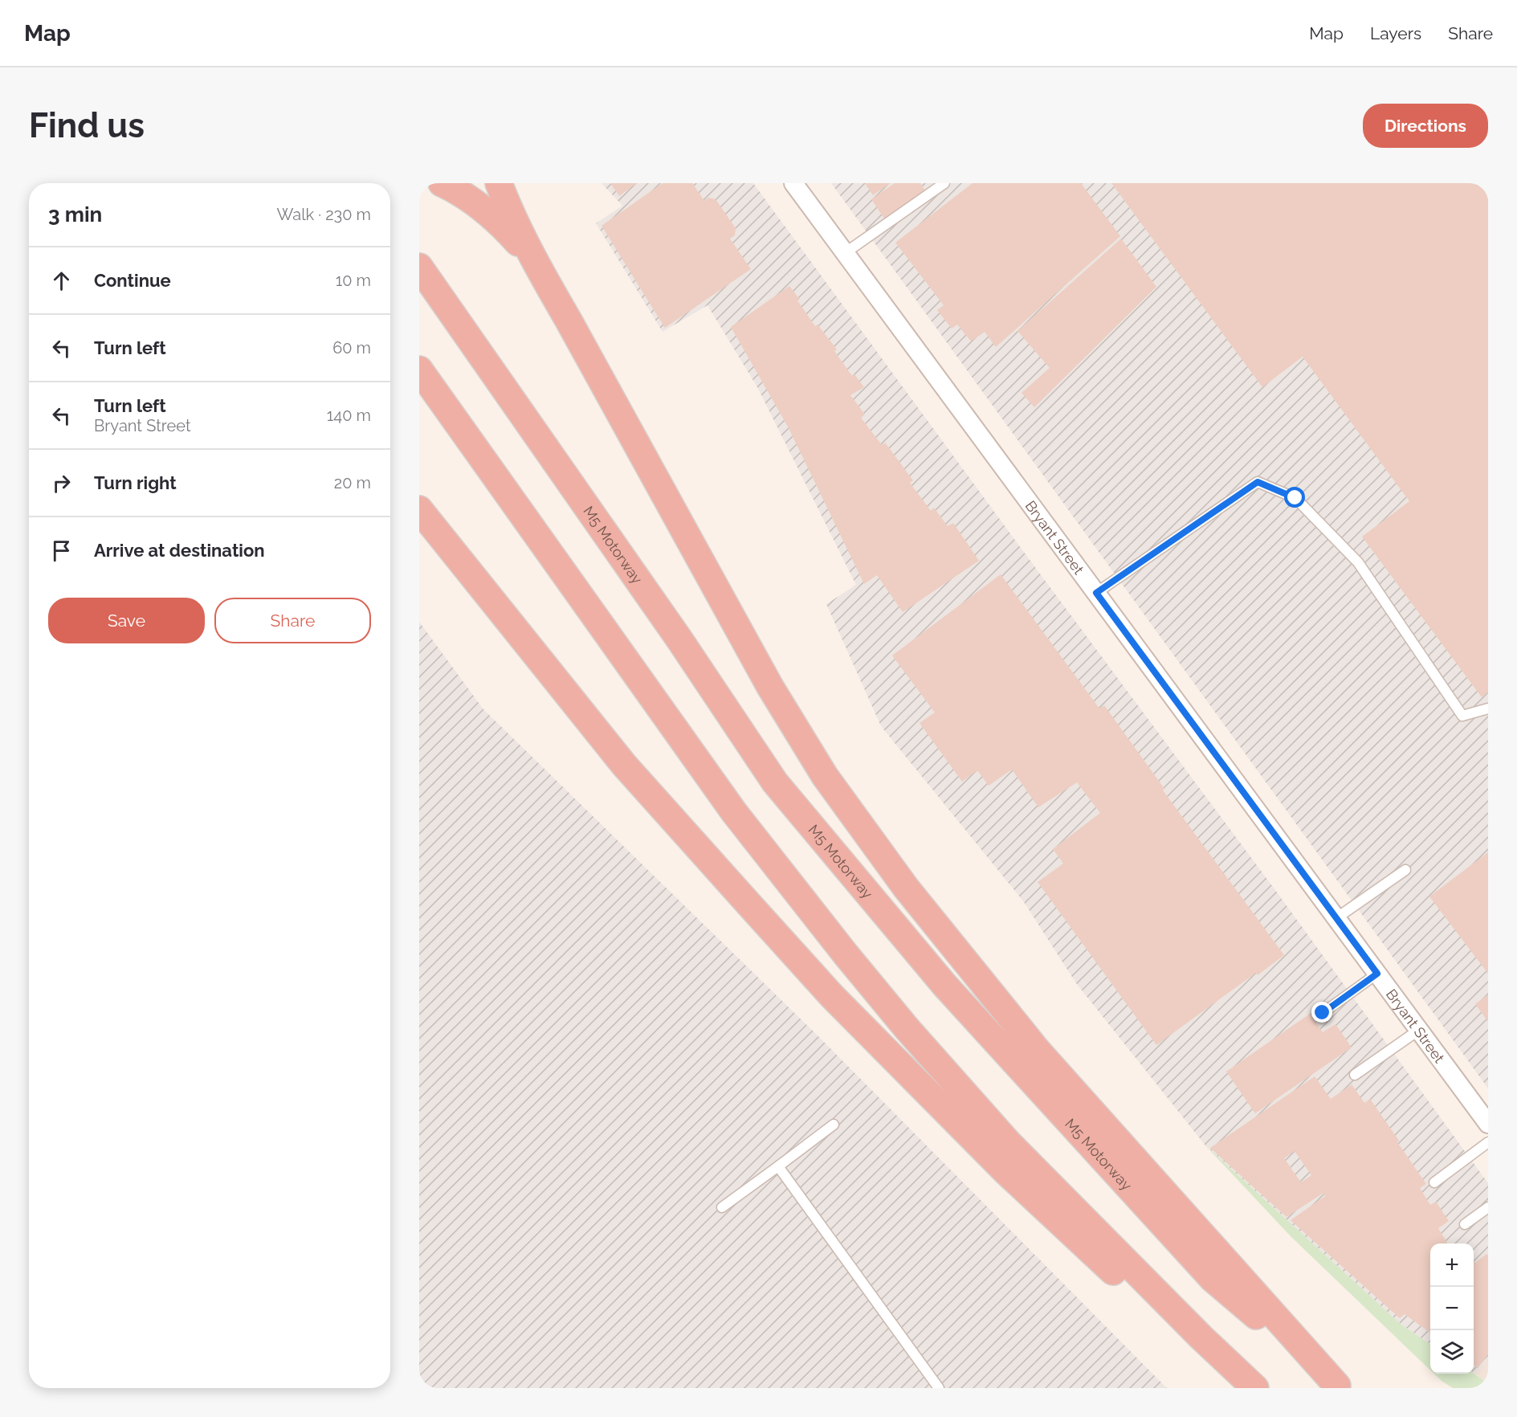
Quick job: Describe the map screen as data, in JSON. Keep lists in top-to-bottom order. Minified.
{"streets":{"highway":["M5 Motorway"],"street":["Bryant Street"]},"page":{"header":"Map","nav":["Map","Layers","Share"],"buttons":["Directions",["Save","Share"]],"title":"Find us","heading":["3 min","Walk · 230 m"],"list":[["Continue","10 m"],["Turn left","60 m"],["Turn left","Bryant Street","140 m"],["Turn right","20 m"],"Arrive at destination"],"map_buttons":["+","−"]}}
